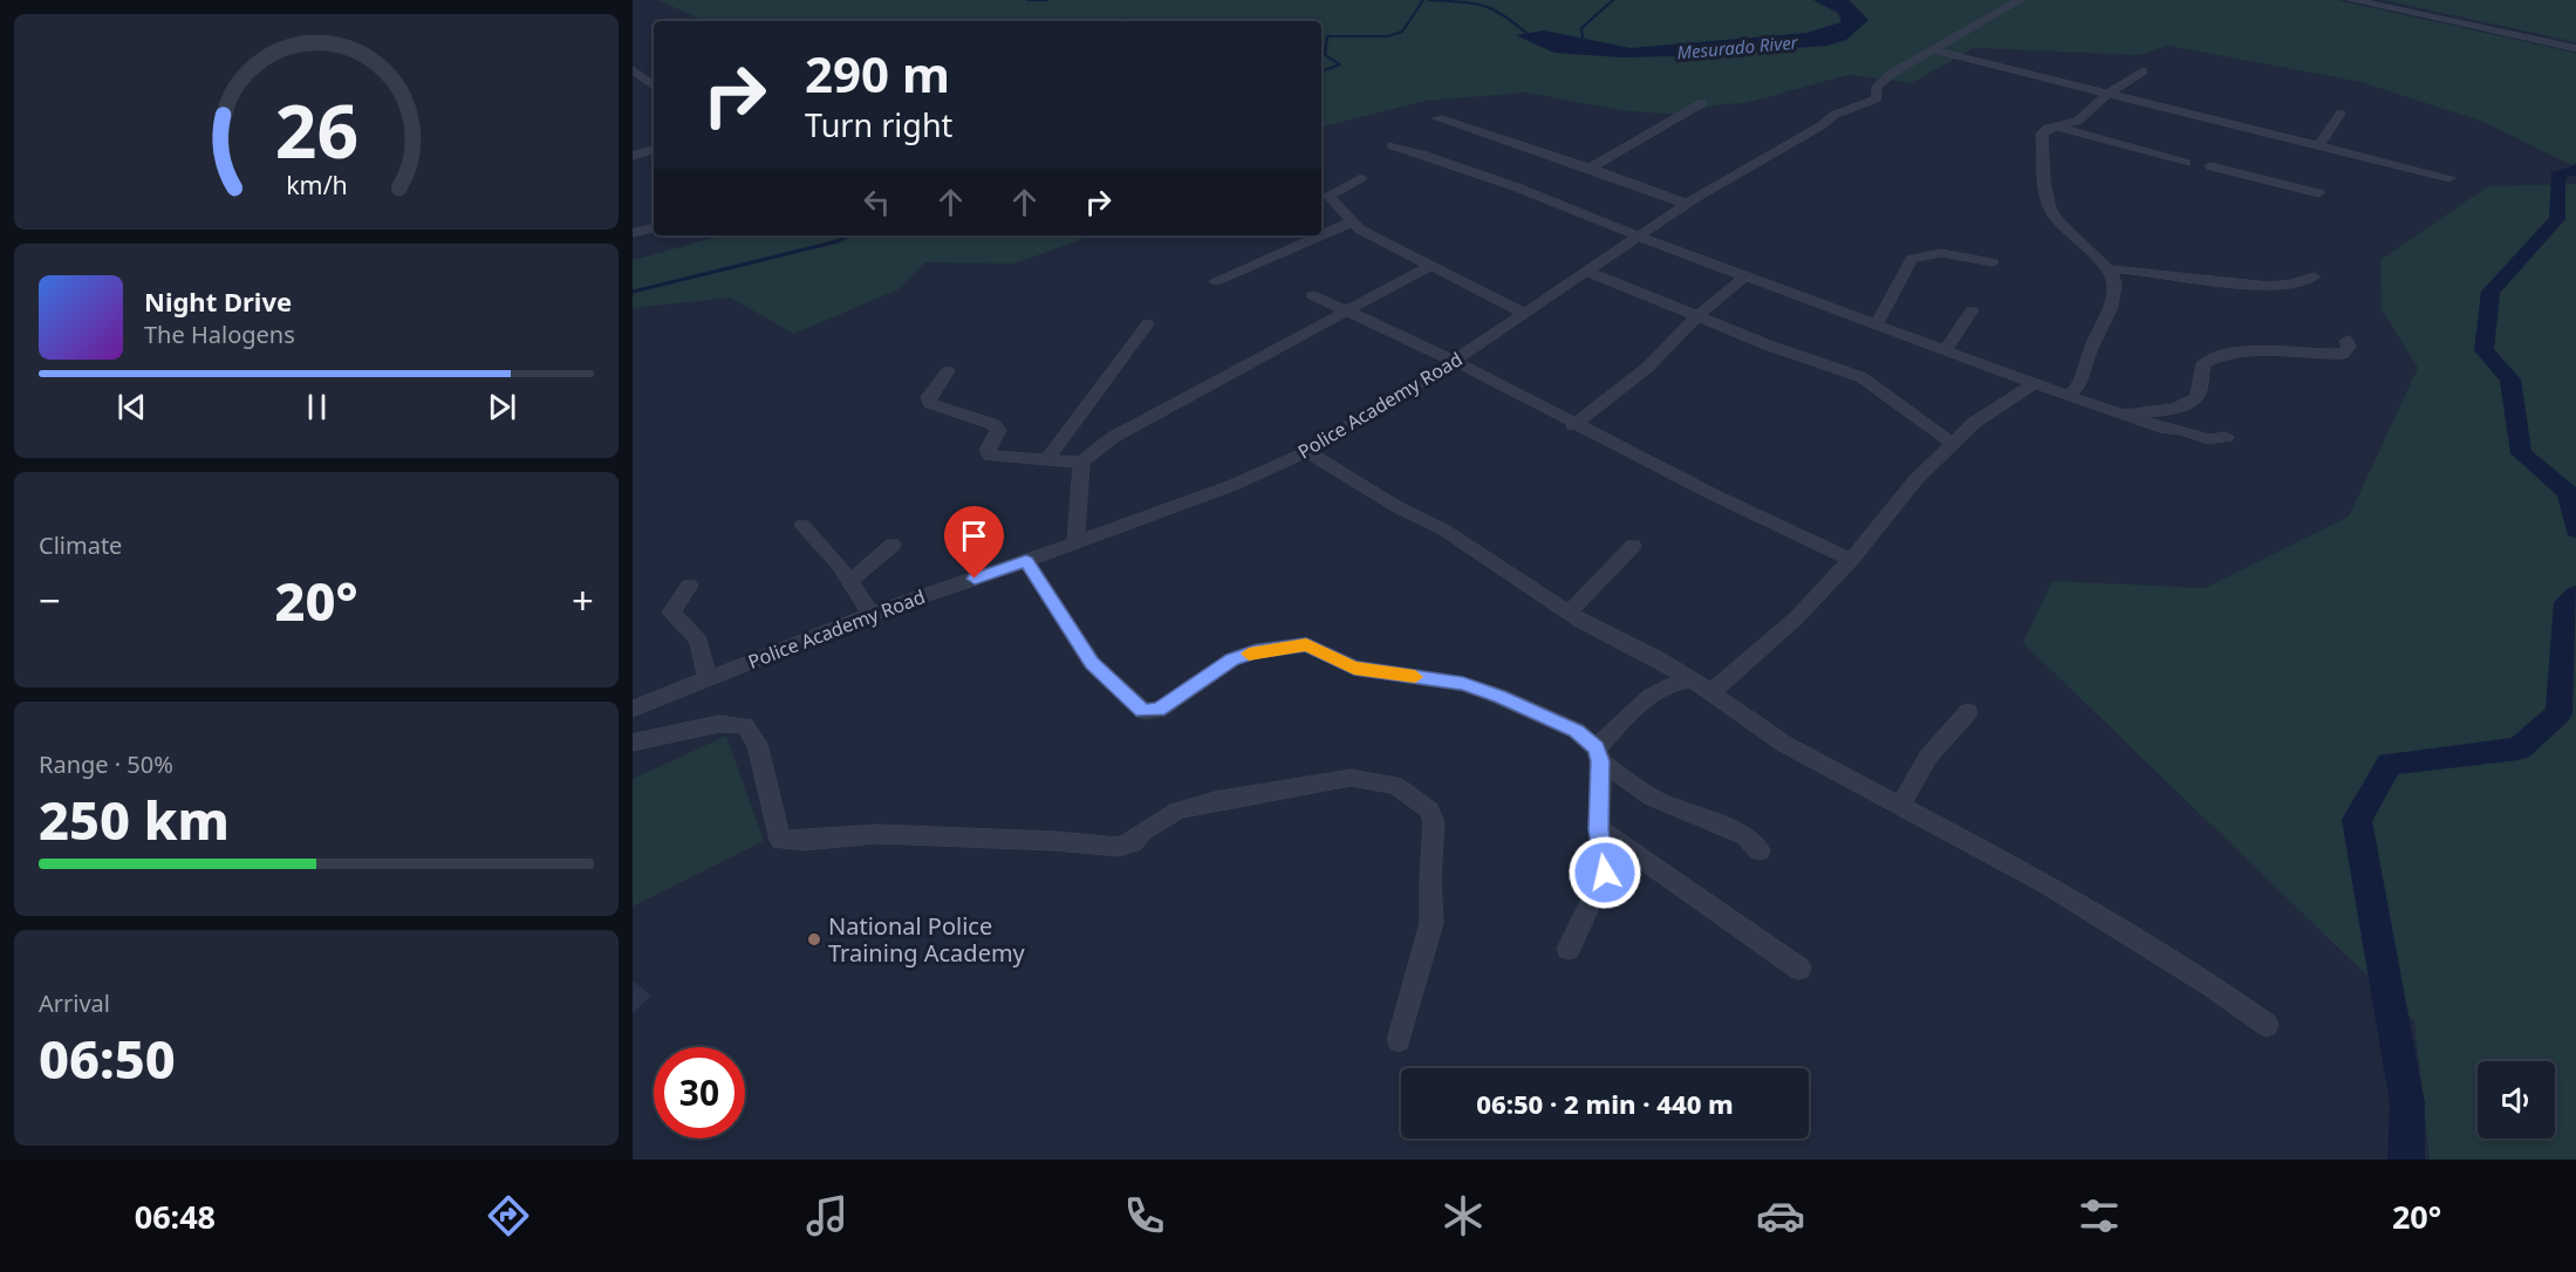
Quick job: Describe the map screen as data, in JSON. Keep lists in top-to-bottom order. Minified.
{"streets":{"street":["Police Academy Road"]},"water":["Mesurado River"],"places":["National Police Training Academy"],"page":{"turn":["290 m","Turn right"],"song":["Night Drive","The Halogens"],"tile":["Climate",["Range · 50%","250 km"],["Arrival","06:50"]],"heat":["−","20°","+"],"limit":"30","trip":"06:50 · 2 min · 440 m","tabs":["06:48","20°"],"gauge":["26","km/h"]}}
